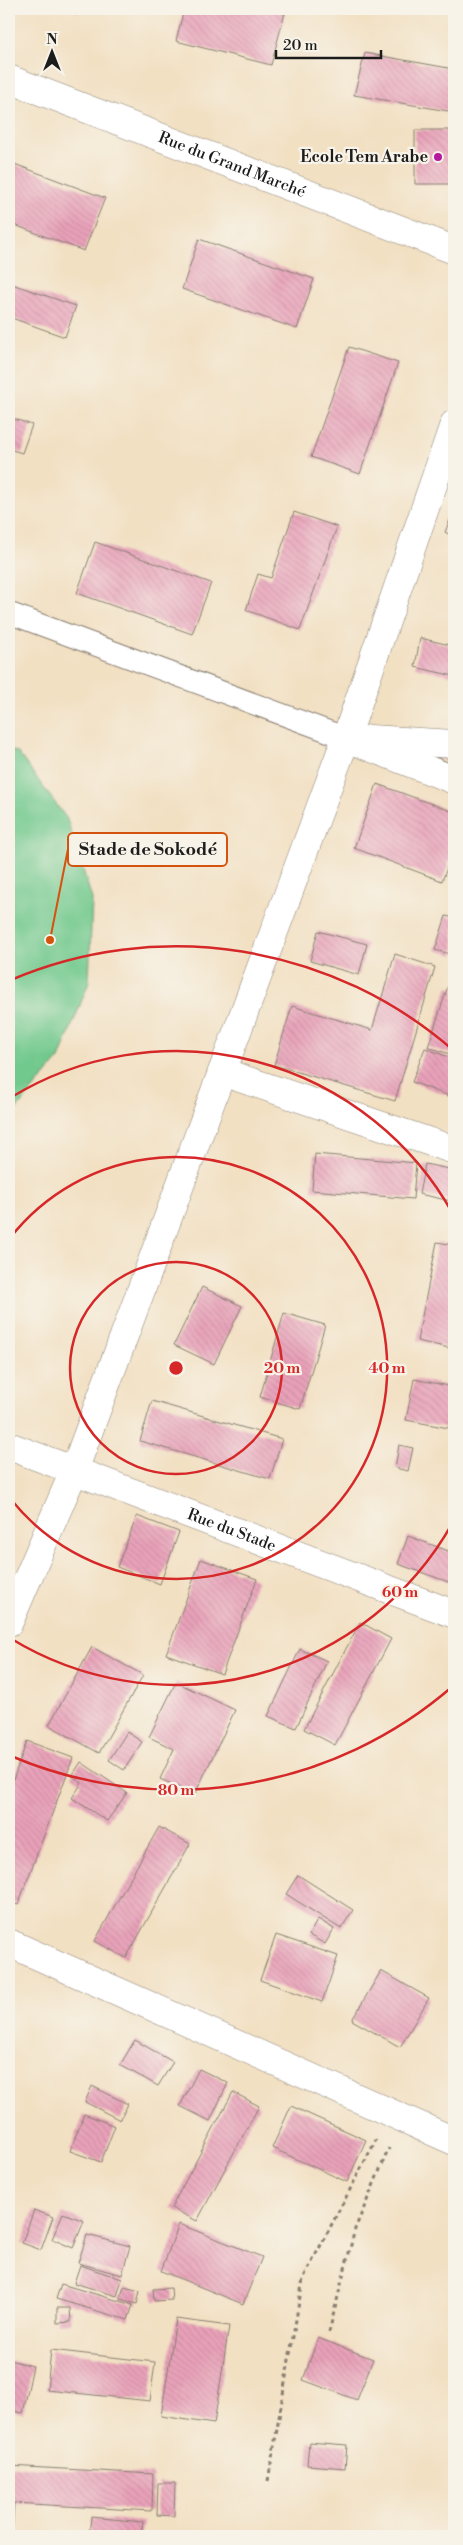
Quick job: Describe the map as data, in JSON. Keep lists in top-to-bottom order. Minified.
{"streets":{"street":["Rue du Grand Marché","Rue du Stade"]},"places":["Ecole Tem Arabe","Stade de Sokodé"],"scale_bar":"20 m","north":"top","rings":["20 m","40 m","60 m","80 m"]}
